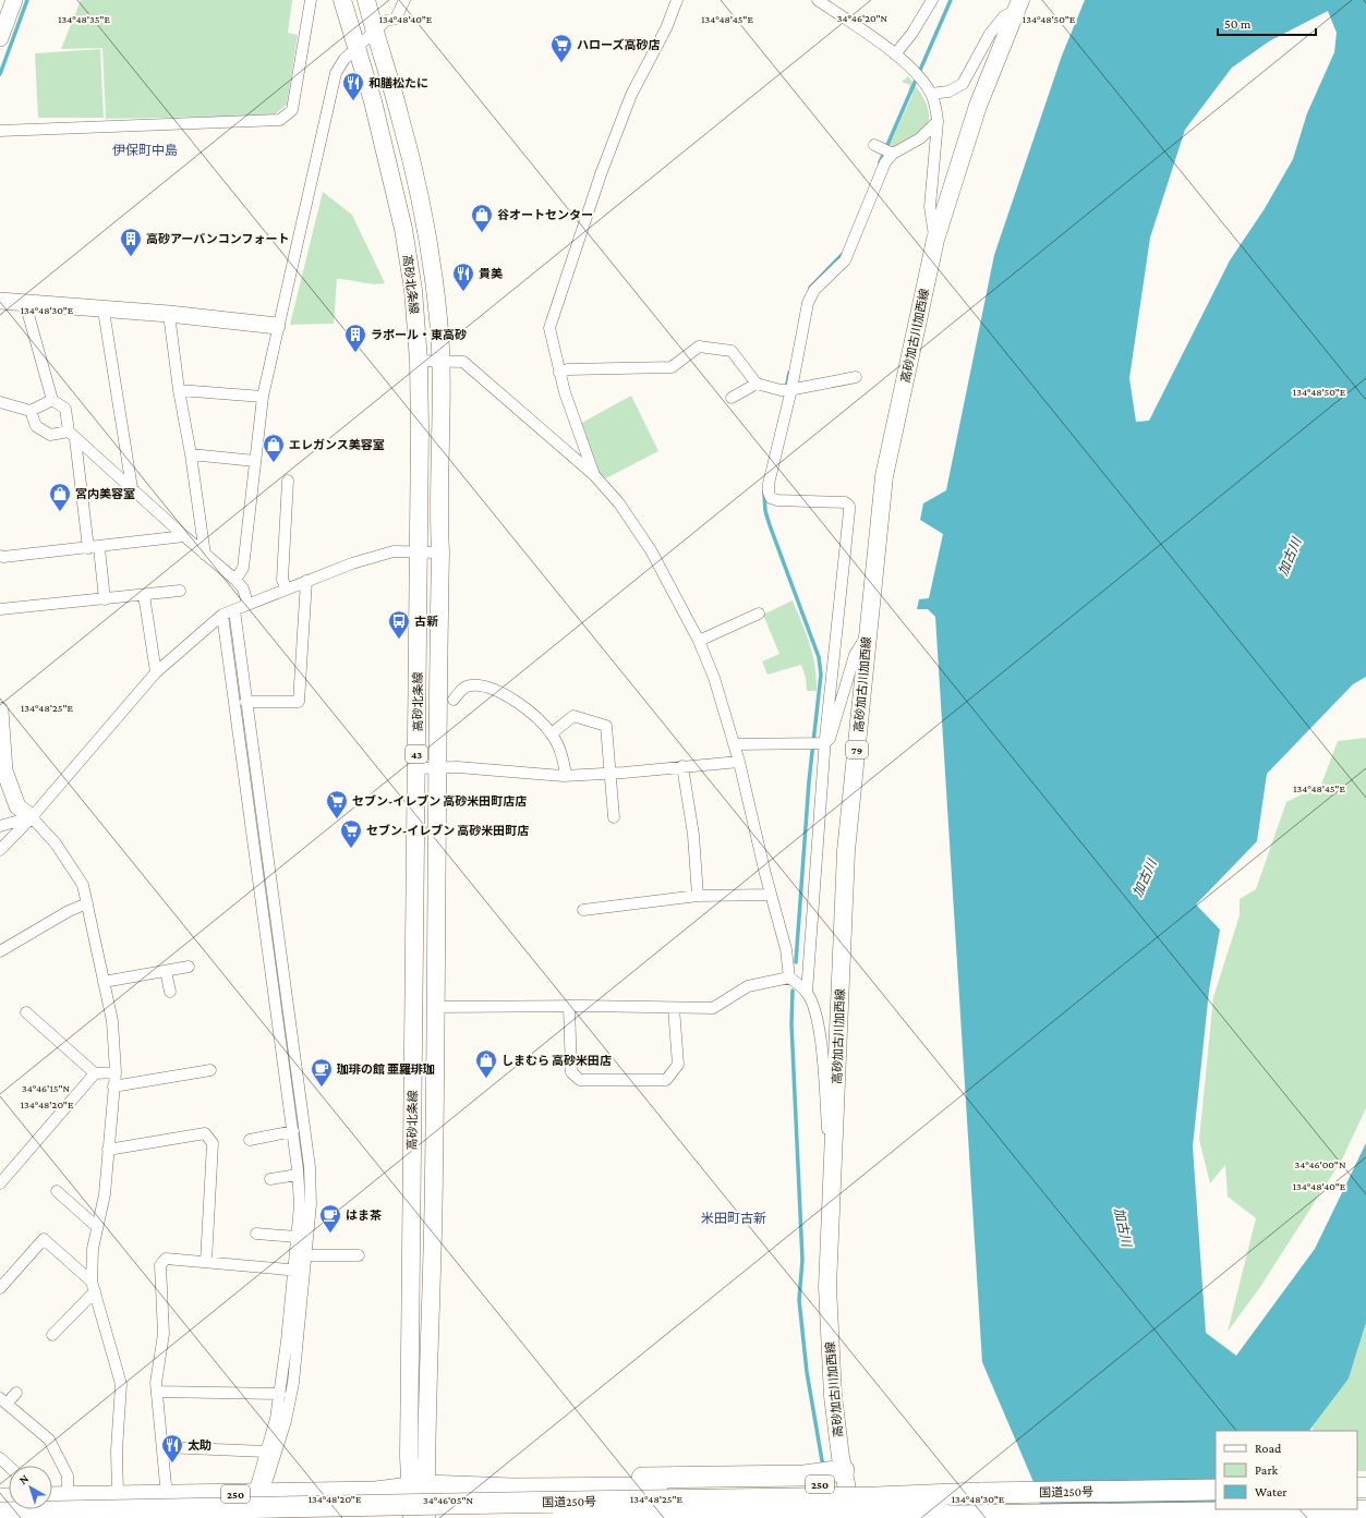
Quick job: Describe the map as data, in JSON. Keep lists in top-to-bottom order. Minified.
{"streets":{"highway":["250","国道250号"],"main road":["高砂北条線","高砂加古川加西線","79","43"]},"crossings":[["高砂北条線","250"],["250","国道250号"]],"districts":["伊保町中島","米田町古新"],"water":["加古川"],"places":{"supermarket":["ハローズ高砂店","セブン-イレブン 高砂米田町店店","セブン-イレブン 高砂米田町店"],"restaurant":["和膳松たに","貴美","太助"],"shop":["谷オートセンター","エレガンス美容室","宮内美容室","しまむら 高砂米田店"],"building":["高砂アーバンコンフォート","ラポール・東高砂"],"bus stop":["古新"],"cafe":["珈琲の館 亜羅琲珈","はま茶"]},"legend":["Road","Park","Water"],"scale_bar":"50 m","north":"top left","coordinates":["34°46'20\"N","134°48'35\"E","134°48'40\"E","134°48'45\"E","134°48'50\"E","134°48'30\"E","134°48'25\"E","34°46'15\"N","134°48'20\"E","34°46'00\"N","34°46'05\"N"]}
